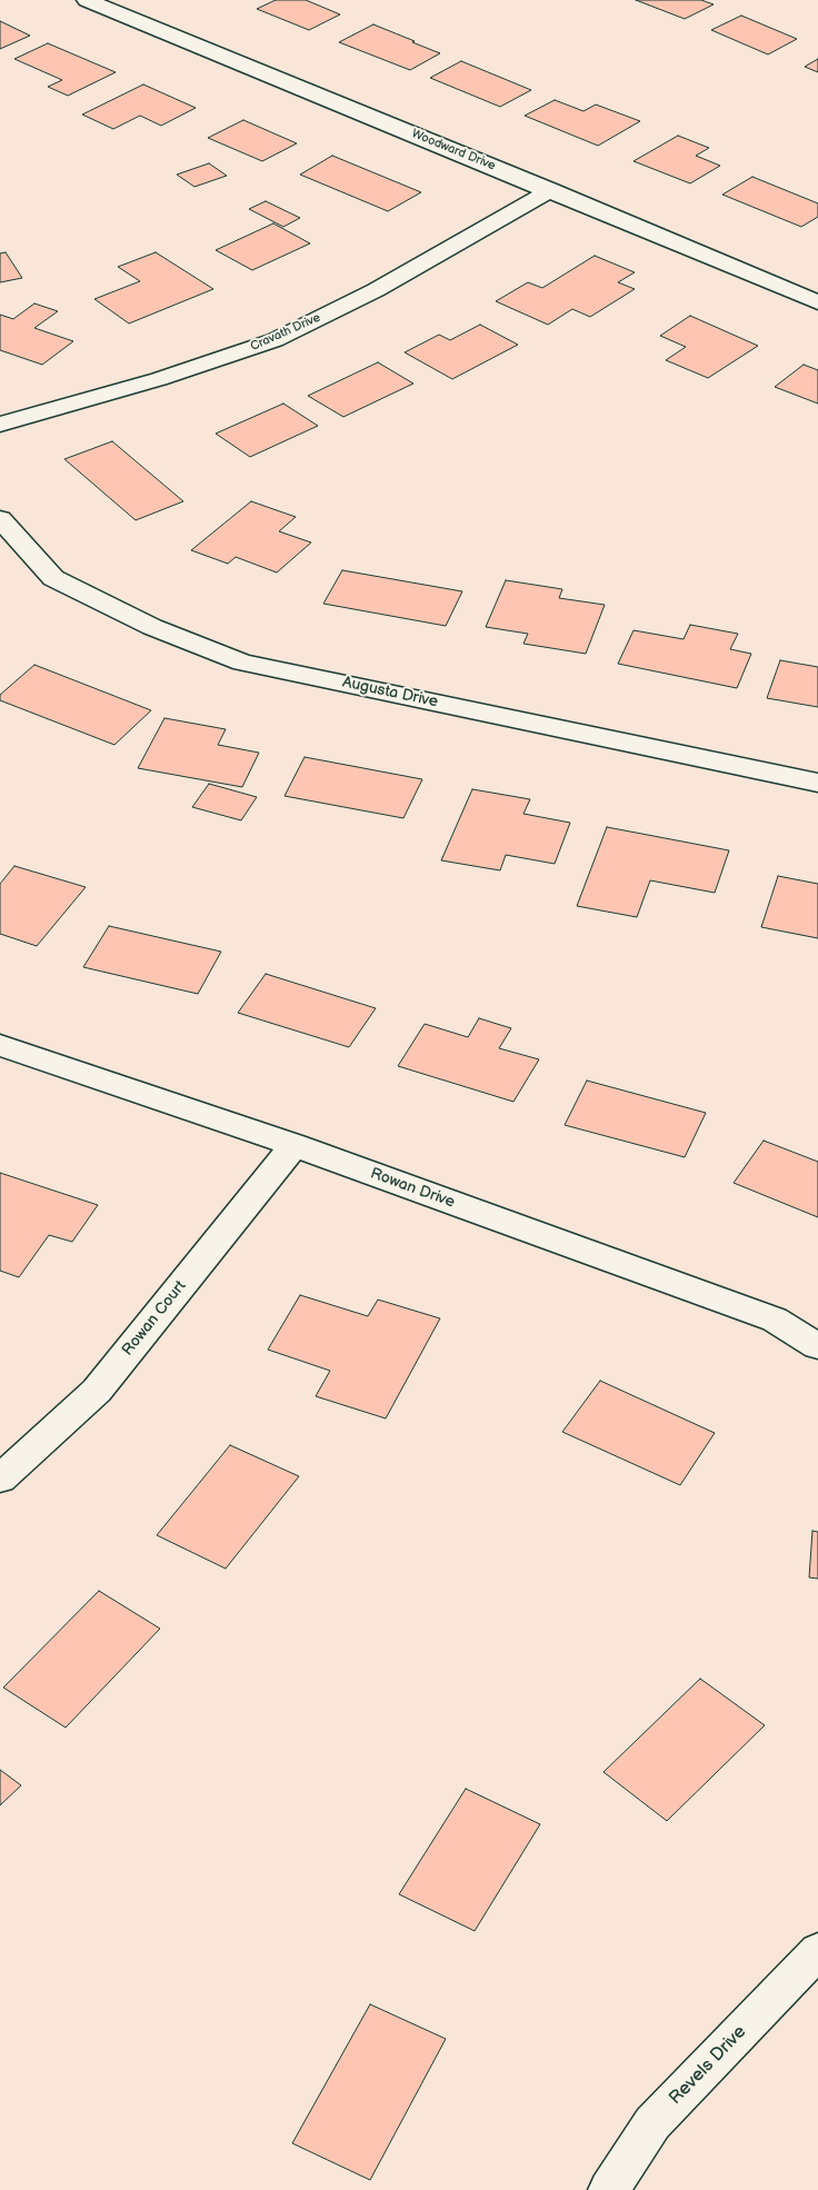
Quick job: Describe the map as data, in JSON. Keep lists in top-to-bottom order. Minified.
{"streets":{"street":["Woodward Drive","Cravath Drive","Augusta Drive","Rowan Drive","Rowan Court","Revels Drive"]},"crossings":[["Woodward Drive","Cravath Drive"],["Rowan Drive","Rowan Court"]]}
